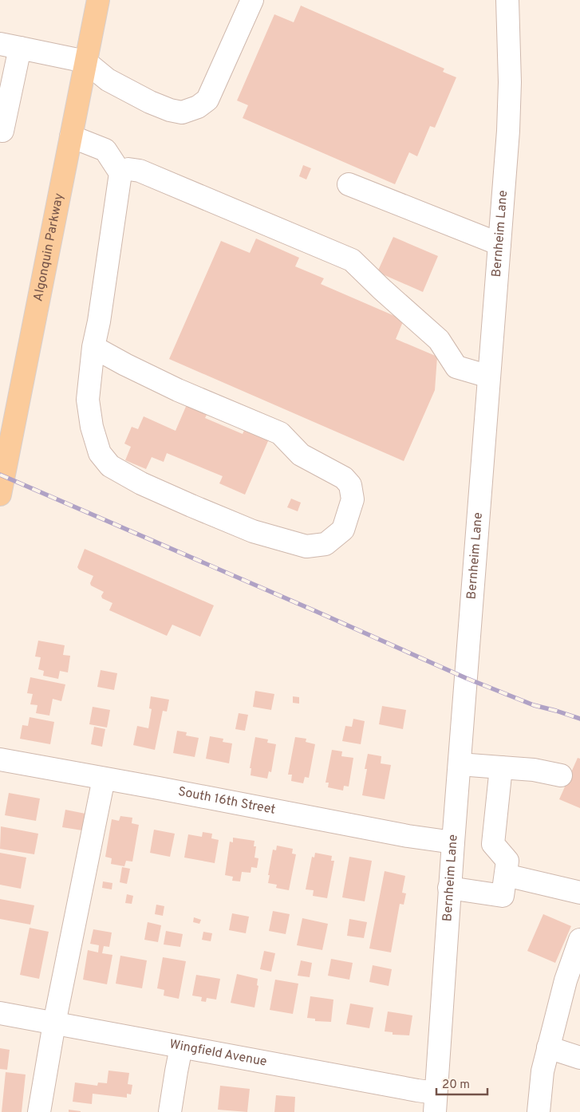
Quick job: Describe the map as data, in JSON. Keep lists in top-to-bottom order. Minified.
{"streets":{"main road":["Algonquin Parkway"],"street":["Bernheim Lane","South 16th Street","Wingfield Avenue"]},"crossings":[["Bernheim Lane","South 16th Street"],["Bernheim Lane","Wingfield Avenue"]],"scale_bar":"20 m"}
